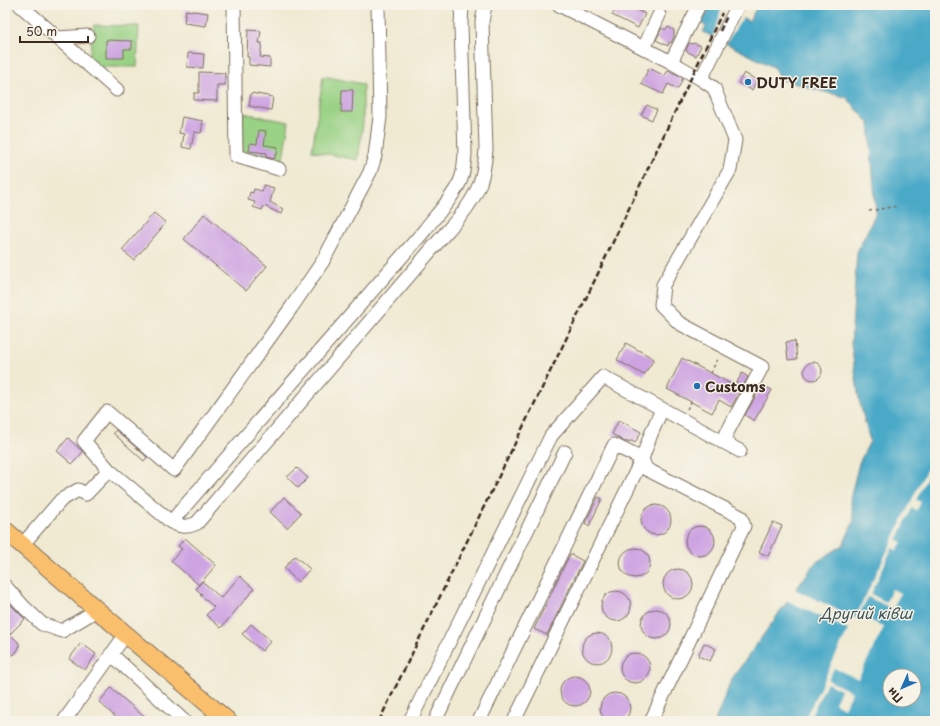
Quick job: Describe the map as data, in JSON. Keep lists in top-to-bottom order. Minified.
{"water":["Другий ківш"],"places":["DUTY FREE","Customs"],"scale_bar":"50 m","north":"bottom left"}
